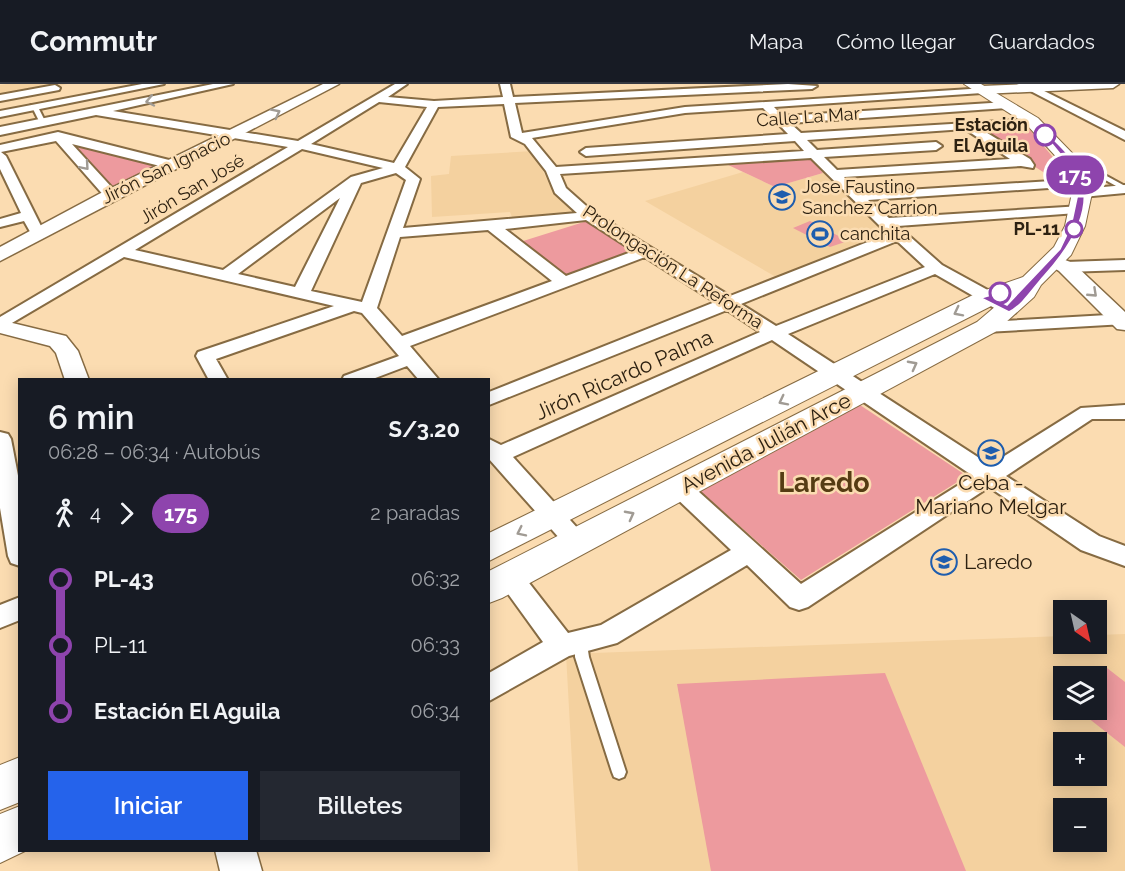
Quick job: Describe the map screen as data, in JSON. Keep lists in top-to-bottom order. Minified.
{"streets":{"main road":["Avenida Julián Arce"],"street":["Calle La Mar","Jirón San Ignacio","Jirón San José","Prolongación La Reforma","Jirón Ricardo Palma"]},"crossings":[["Prolongación La Reforma","Jirón Ricardo Palma"],["Prolongación La Reforma","Avenida Julián Arce"]],"districts":["Laredo"],"places":{"other":["Estación El Aguila","PL-11"],"school or university":["Jose Faustino Sanchez Carrion","Ceba - Mariano Melgar","Laredo"],"sports":["canchita"]},"lines":["bus line 175"],"north":"bottom right","page":{"header":"Commutr","nav":["Mapa","Cómo llegar","Guardados"],"on_map":"175","heading":["6 min","06:28 – 06:34 · Autobús","S/3.20"],"legs":["4","175","2 paradas"],"list":[{"name":"PL-43","value":"06:32"},{"name":"PL-11","value":"06:33"},{"name":"Estación El Aguila","value":"06:34"}],"map_buttons":["+","−"],"buttons":["Iniciar","Billetes"]}}
